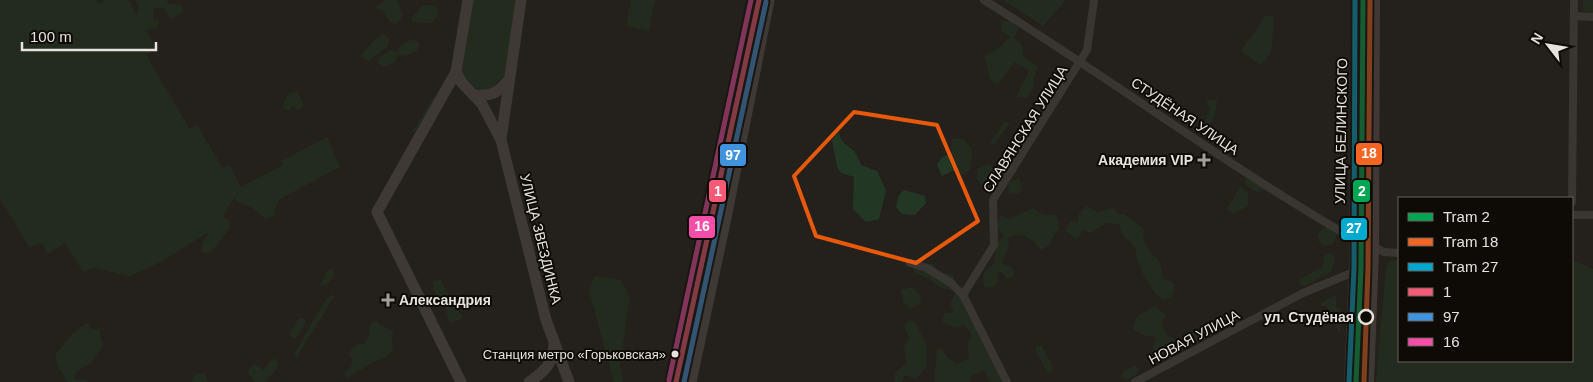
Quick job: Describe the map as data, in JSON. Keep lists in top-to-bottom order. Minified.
{"streets":{"main road":["УЛИЦА БЕЛИНСКОГО"],"street":["СТУДЁНАЯ УЛИЦА","СЛАВЯНСКАЯ УЛИЦА","УЛИЦА ЗВЕЗДИНКА","НОВАЯ УЛИЦА"]},"crossings":[["СТУДЁНАЯ УЛИЦА","СЛАВЯНСКАЯ УЛИЦА"],["СТУДЁНАЯ УЛИЦА","УЛИЦА БЕЛИНСКОГО"],["УЛИЦА БЕЛИНСКОГО","НОВАЯ УЛИЦА"]],"places":{"health":["Академия VIP","Александрия"],"other":["ул. Студёная","Станция метро «Горьковская»"]},"lines":["tram line 2","tram line 18","tram line 27","transit line 1","transit line 16","transit line 97"],"legend":["Tram 2","Tram 18","Tram 27","1","97","16"],"scale_bar":"100 m","north":"top left"}
